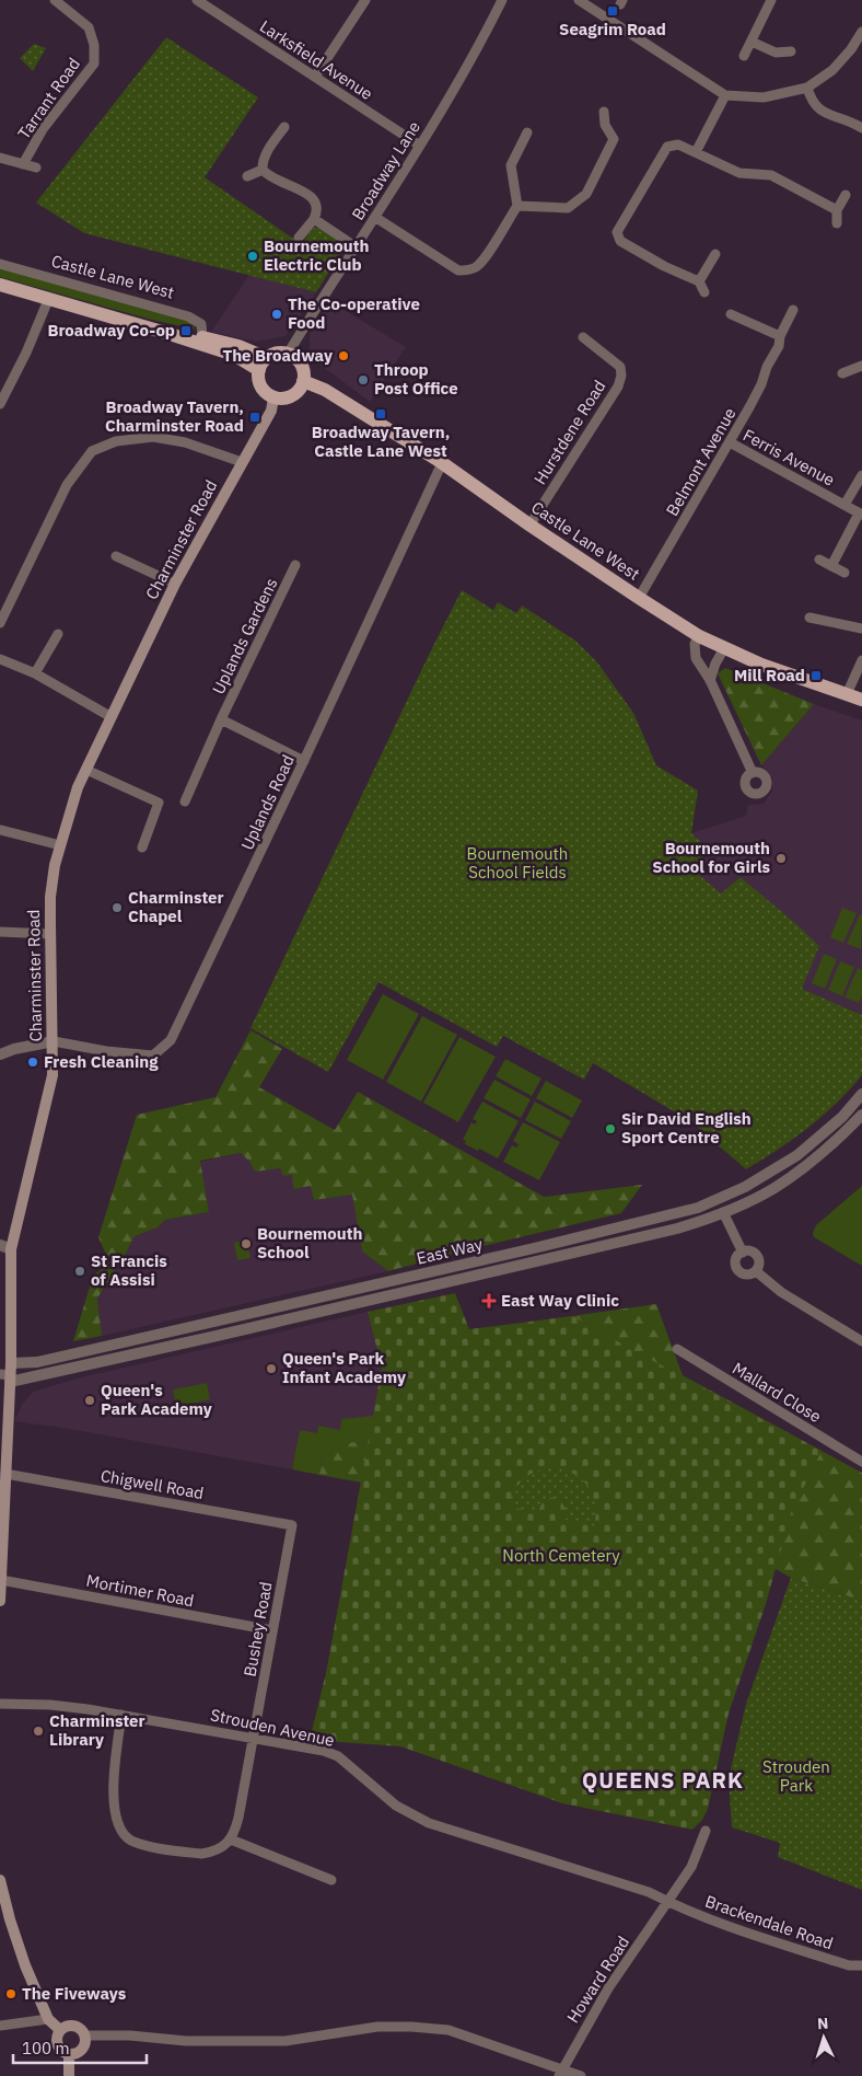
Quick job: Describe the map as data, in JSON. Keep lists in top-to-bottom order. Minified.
{"streets":{"main road":["Castle Lane West","Charminster Road"],"street":["Larksfield Avenue","Tarrant Road","Broadway Lane","Hurstdene Road","Ferris Avenue","Belmont Avenue","Uplands Gardens","Uplands Road","East Way","Mallard Close","Chigwell Road","Mortimer Road","Bushey Road","Strouden Avenue","Brackendale Road","Howard Road"]},"crossings":[["Larksfield Avenue","Broadway Lane"],["Broadway Lane","Castle Lane West"],["Broadway Lane","Charminster Road"],["Castle Lane West","Hurstdene Road"],["Castle Lane West","Belmont Avenue"],["Castle Lane West","Charminster Road"],["Castle Lane West","Uplands Road"],["Ferris Avenue","Belmont Avenue"],["Charminster Road","Uplands Road"],["Charminster Road","East Way"],["Charminster Road","Chigwell Road"],["Charminster Road","Mortimer Road"],["Uplands Gardens","Uplands Road"],["Chigwell Road","Bushey Road"],["Mortimer Road","Bushey Road"],["Bushey Road","Strouden Avenue"],["Strouden Avenue","Brackendale Road"],["Strouden Avenue","Howard Road"],["Brackendale Road","Howard Road"]],"districts":["QUEENS PARK"],"parks":["Bournemouth School Fields","North Cemetery","Strouden Park"],"places":{"transit":["Seagrim Road","Broadway Co-op","Broadway Tavern, Castle Lane West","Broadway Tavern, Charminster Road","Mill Road"],"other":["Bournemouth Electric Club","The Co-operative Food","The Broadway","Throop Post Office","Bournemouth School for Girls","Charminster Chapel","Fresh Cleaning","Sir David English Sport Centre","Bournemouth School","St Francis of Assisi","Queen's Park Infant Academy","Queen's Park Academy","Charminster Library","The Fiveways"],"health":["East Way Clinic"]},"scale_bar":"100 m","north":"top"}
